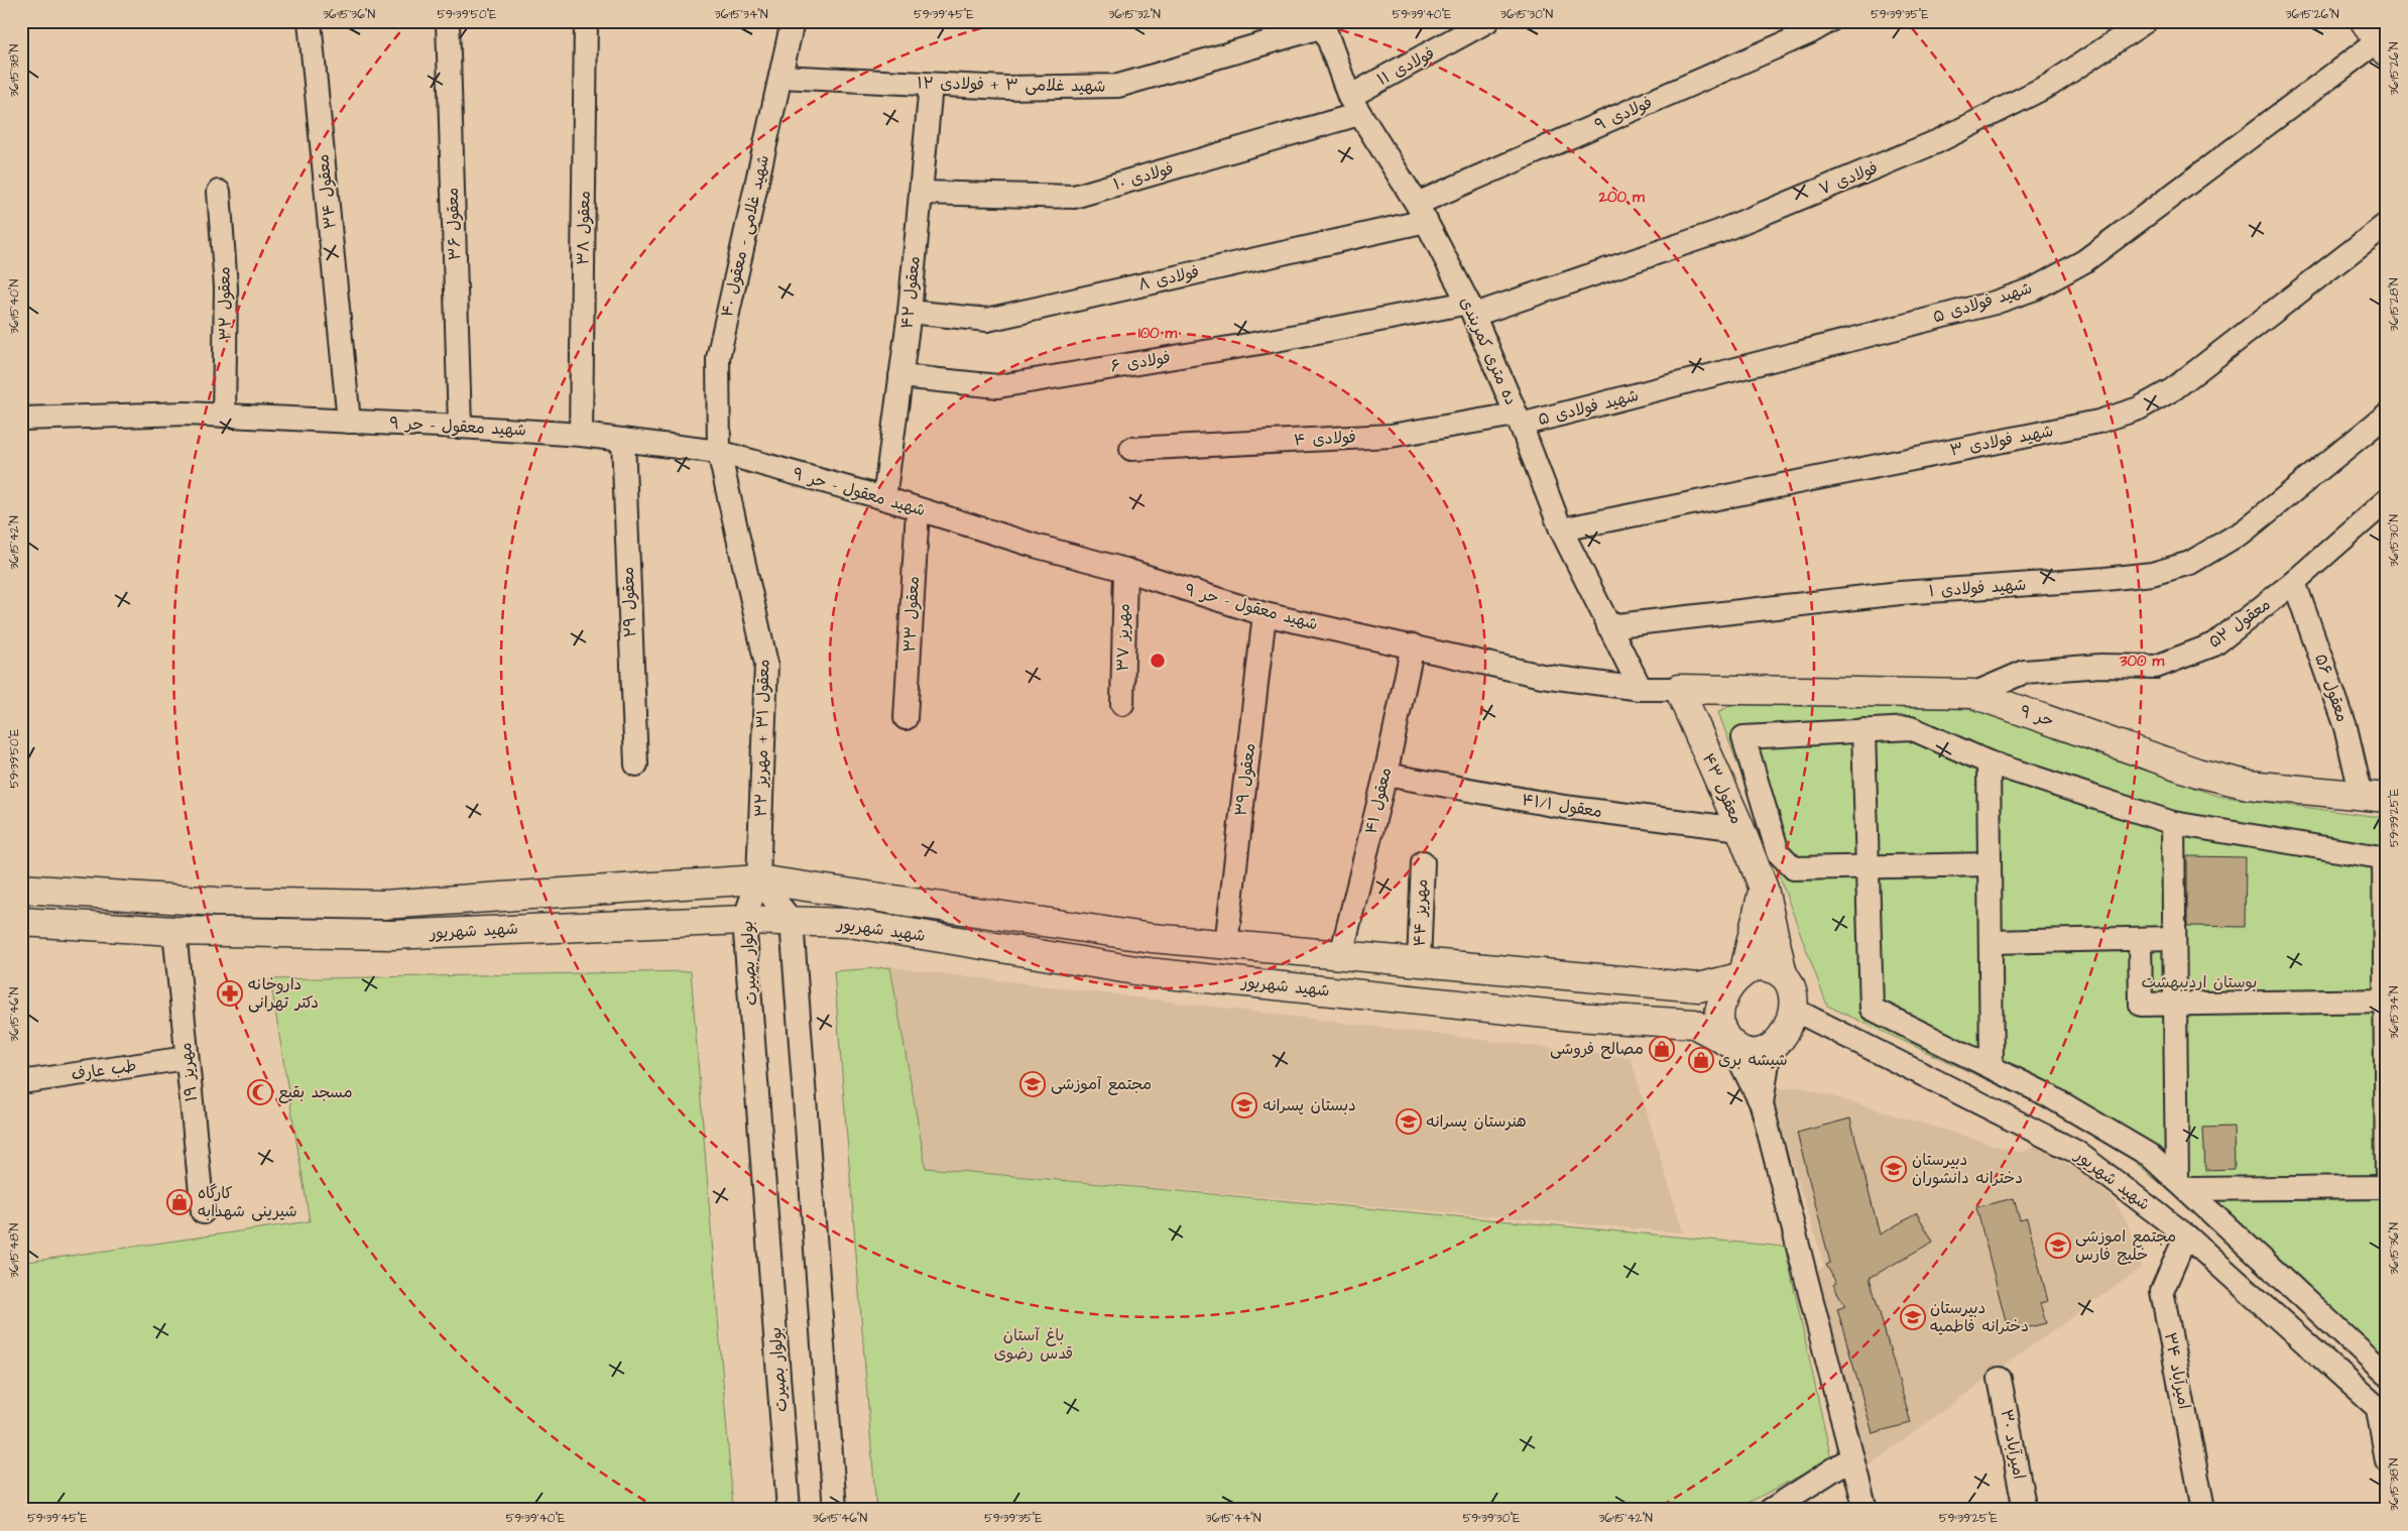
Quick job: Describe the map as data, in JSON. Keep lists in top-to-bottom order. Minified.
{"streets":{"street":["فولادی ۱۱","شهید غلامی ۳ + فولادی ۱۲","فولادی ۹","فولادی ۱۰","فولادی ۷","معقول ۳۴","معقول ۳۶","معقول ۳۸","شهید غلامی - معقول ۴۰","فولادی ۸","معقول ۴۲","شهید فولادی ۵","معقول ۳۲","ده متری کمربندی","فولادی ۶","شهید معقول - حر ۹","فولادی ۴","شهید فولادی ۳","شهید فولادی ۱","معقول ۲۹","معقول ۳۳","معقول ۵۲","مهریز ۳۷","معقول ۵۶","حر ۹","معقول ۳۱ + مهریز ۳۲","معقول ۳۹","معقول ۴۳","معقول ۴۱","معقول ۴۱/۱","مهریز ۴۴","شهید شهریور","بولوار بصیرت","طب عارف","مهریز ۱۹","امیرآباد ۳۴","امیرآباد ۳۰"]},"crossings":[["فولادی ۱۱","فولادی ۱۰"],["فولادی ۱۱","ده متری کمربندی"],["شهید غلامی ۳ + فولادی ۱۲","شهید غلامی - معقول ۴۰"],["شهید غلامی ۳ + فولادی ۱۲","معقول ۴۲"],["شهید غلامی ۳ + فولادی ۱۲","ده متری کمربندی"],["فولادی ۹","فولادی ۸"],["فولادی ۹","ده متری کمربندی"],["فولادی ۱۰","معقول ۴۲"],["فولادی ۱۰","ده متری کمربندی"],["فولادی ۷","ده متری کمربندی"],["فولادی ۷","فولادی ۶"],["معقول ۳۴","شهید معقول - حر ۹"],["معقول ۳۶","شهید معقول - حر ۹"],["معقول ۳۸","شهید معقول - حر ۹"],["شهید غلامی - معقول ۴۰","شهید معقول - حر ۹"],["شهید غلامی - معقول ۴۰","معقول ۳۱ + مهریز ۳۲"],["فولادی ۸","معقول ۴۲"],["فولادی ۸","ده متری کمربندی"],["معقول ۴۲","فولادی ۶"],["معقول ۴۲","شهید معقول - حر ۹"],["شهید فولادی ۵","ده متری کمربندی"],["شهید فولادی ۵","فولادی ۴"],["معقول ۳۲","شهید معقول - حر ۹"],["ده متری کمربندی","فولادی ۶"],["ده متری کمربندی","شهید معقول - حر ۹"],["ده متری کمربندی","فولادی ۴"],["ده متری کمربندی","شهید فولادی ۳"],["ده متری کمربندی","شهید فولادی ۱"],["شهید معقول - حر ۹","معقول ۲۹"],["شهید معقول - حر ۹","معقول ۳۳"],["شهید معقول - حر ۹","مهریز ۳۷"],["شهید معقول - حر ۹","حر ۹"],["شهید معقول - حر ۹","معقول ۳۱ + مهریز ۳۲"],["شهید معقول - حر ۹","معقول ۳۹"],["شهید معقول - حر ۹","معقول ۴۳"],["شهید معقول - حر ۹","معقول ۴۱"],["معقول ۵۲","معقول ۵۶"],["معقول ۵۲","حر ۹"],["معقول ۵۶","حر ۹"],["حر ۹","معقول ۴۳"],["معقول ۳۱ + مهریز ۳۲","شهید شهریور"],["معقول ۳۱ + مهریز ۳۲","بولوار بصیرت"],["معقول ۳۹","شهید شهریور"],["معقول ۴۳","معقول ۴۱/۱"],["معقول ۴۳","شهید شهریور"],["معقول ۴۱","معقول ۴۱/۱"],["معقول ۴۱","شهید شهریور"],["مهریز ۴۴","شهید شهریور"],["شهید شهریور","بولوار بصیرت"],["شهید شهریور","مهریز ۱۹"],["شهید شهریور","امیرآباد ۳۴"],["طب عارف","مهریز ۱۹"]],"parks":["بوستان اردیبهشت","باغ آستان قدس رضوی"],"places":{"pharmacy":["داروخانه دکتر تهرانی"],"shop":["مصالح فروشی","شیشه بری","کارگاه شیرینی شهدابه"],"school or university":["مجتمع آموزشی","دبستان پسرانه","هنرستان پسرانه","دبیرستان دخترانه دانشوران","مجتمع اموزشی خلیج فارس","دبیرستان دخترانه فاطمیه"],"mosque":["مسجد بقیع"]},"coordinates":["36°15'36\"N","59°39'50\"E","36°15'34\"N","59°39'45\"E","36°15'32\"N","59°39'40\"E","36°15'30\"N","59°39'35\"E","36°15'26\"N","36°15'38\"N","36°15'28\"N","36°15'40\"N","36°15'42\"N","59°39'25\"E","36°15'46\"N","36°15'48\"N","36°15'44\"N","59°39'30\"E"],"rings":["200 m","100 m","300 m"]}
